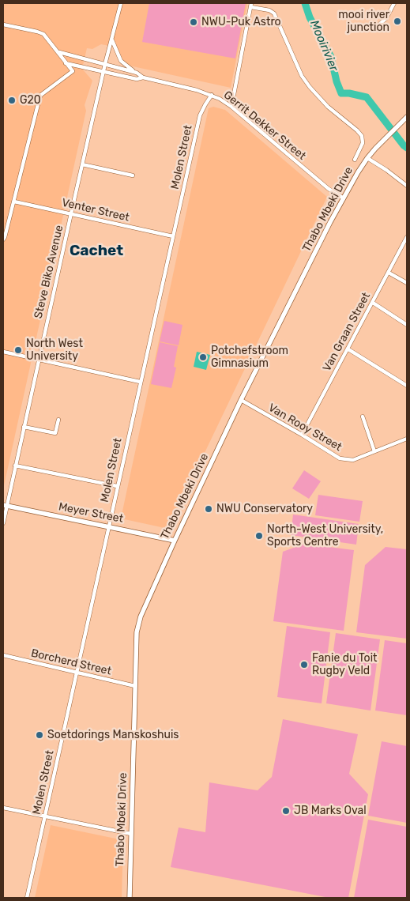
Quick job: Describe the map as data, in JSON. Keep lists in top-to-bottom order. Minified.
{"streets":{"main road":["Thabo Mbeki Drive","Meyer Street"],"street":["Gerrit Dekker Street","Molen Street","Venter Street","Steve Biko Avenue","Van Graan Street","Van Rooy Street","Borcherd Street"]},"crossings":[["Gerrit Dekker Street","Molen Street"],["Gerrit Dekker Street","Thabo Mbeki Drive"],["Gerrit Dekker Street","Steve Biko Avenue"],["Molen Street","Venter Street"],["Molen Street","Meyer Street"],["Molen Street","Borcherd Street"],["Thabo Mbeki Drive","Van Rooy Street"],["Thabo Mbeki Drive","Meyer Street"],["Thabo Mbeki Drive","Borcherd Street"],["Venter Street","Steve Biko Avenue"],["Steve Biko Avenue","Meyer Street"],["Van Graan Street","Van Rooy Street"]],"districts":["Cachet"],"water":["Mooirivier"],"places":["mooi river junction","NWU-Puk Astro","G20","North West University","Potchefstroom Gimnasium","NWU Conservatory","North-West University, Sports Centre","Fanie du Toit Rugby Veld","Soetdorings Manskoshuis","JB Marks Oval"]}
